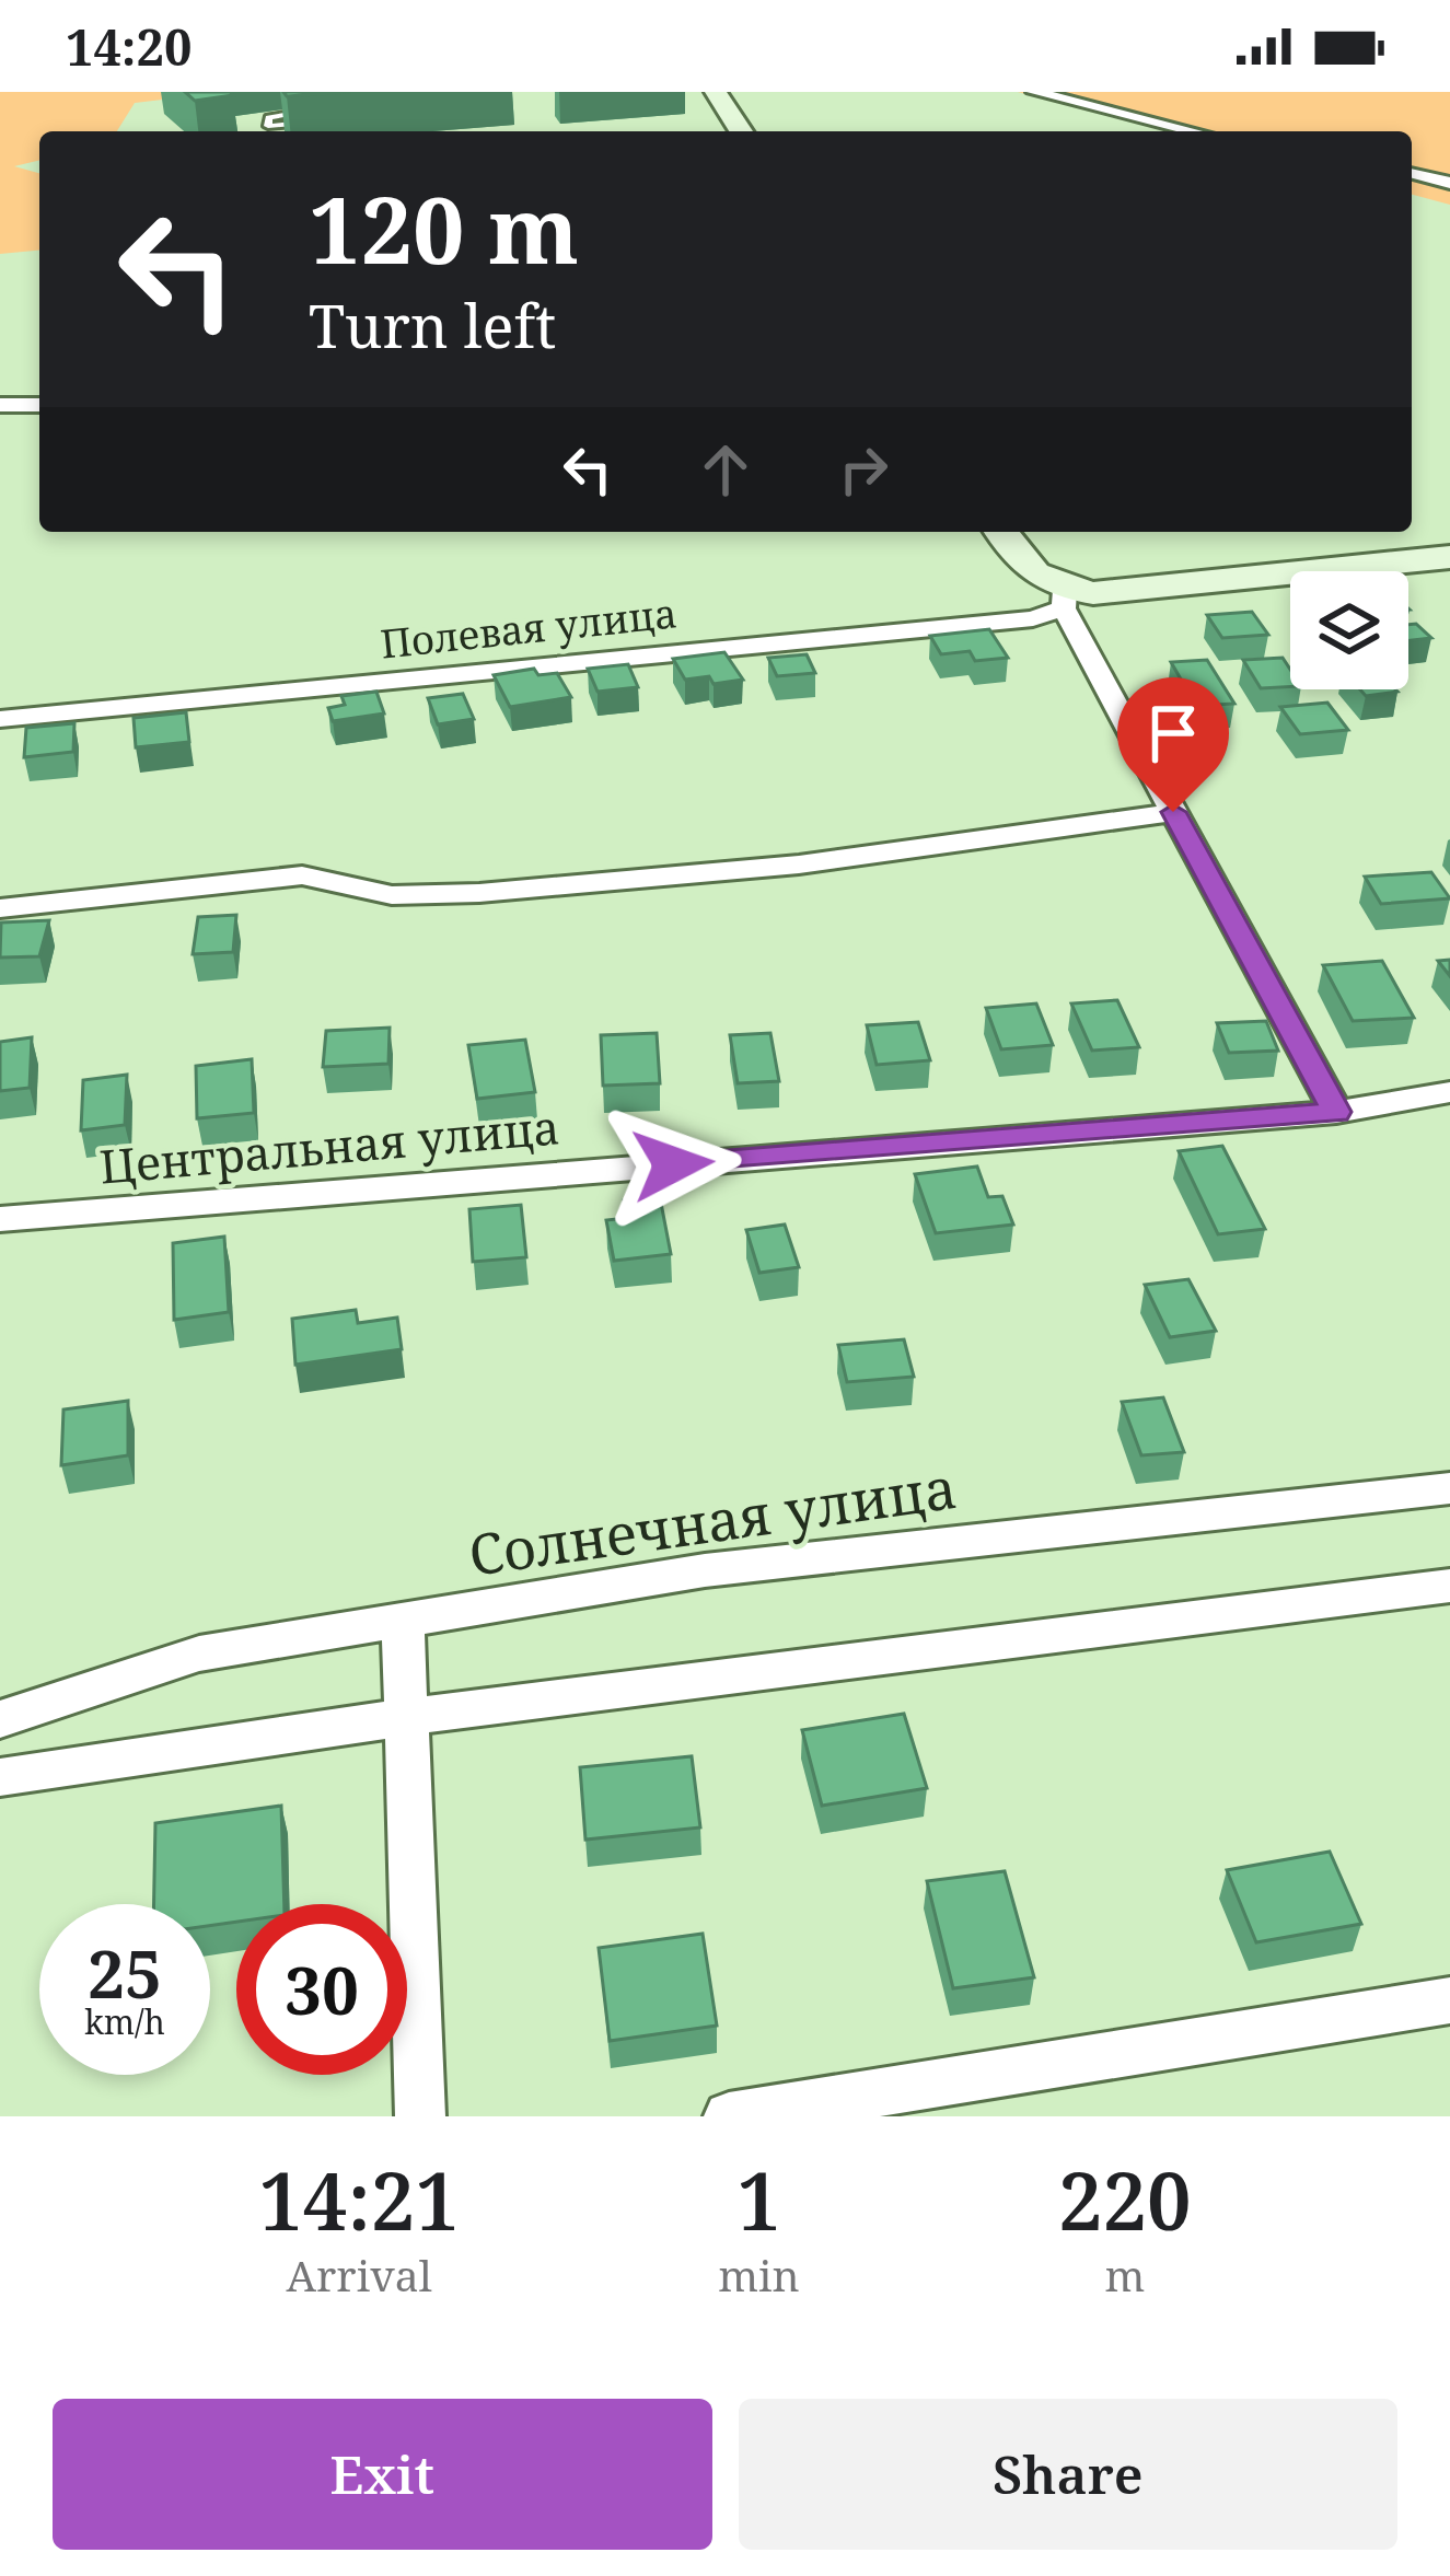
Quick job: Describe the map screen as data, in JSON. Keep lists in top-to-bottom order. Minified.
{"streets":{"street":["Полевая улица","Центральная улица","Солнечная улица"]},"page":{"status":"14:20","turn":["120 m","Turn left"],"speed":"25 km/h","limit":"30","eta":["14:21","Arrival","1","min","220","m"],"buttons":["Exit","Share"]}}
